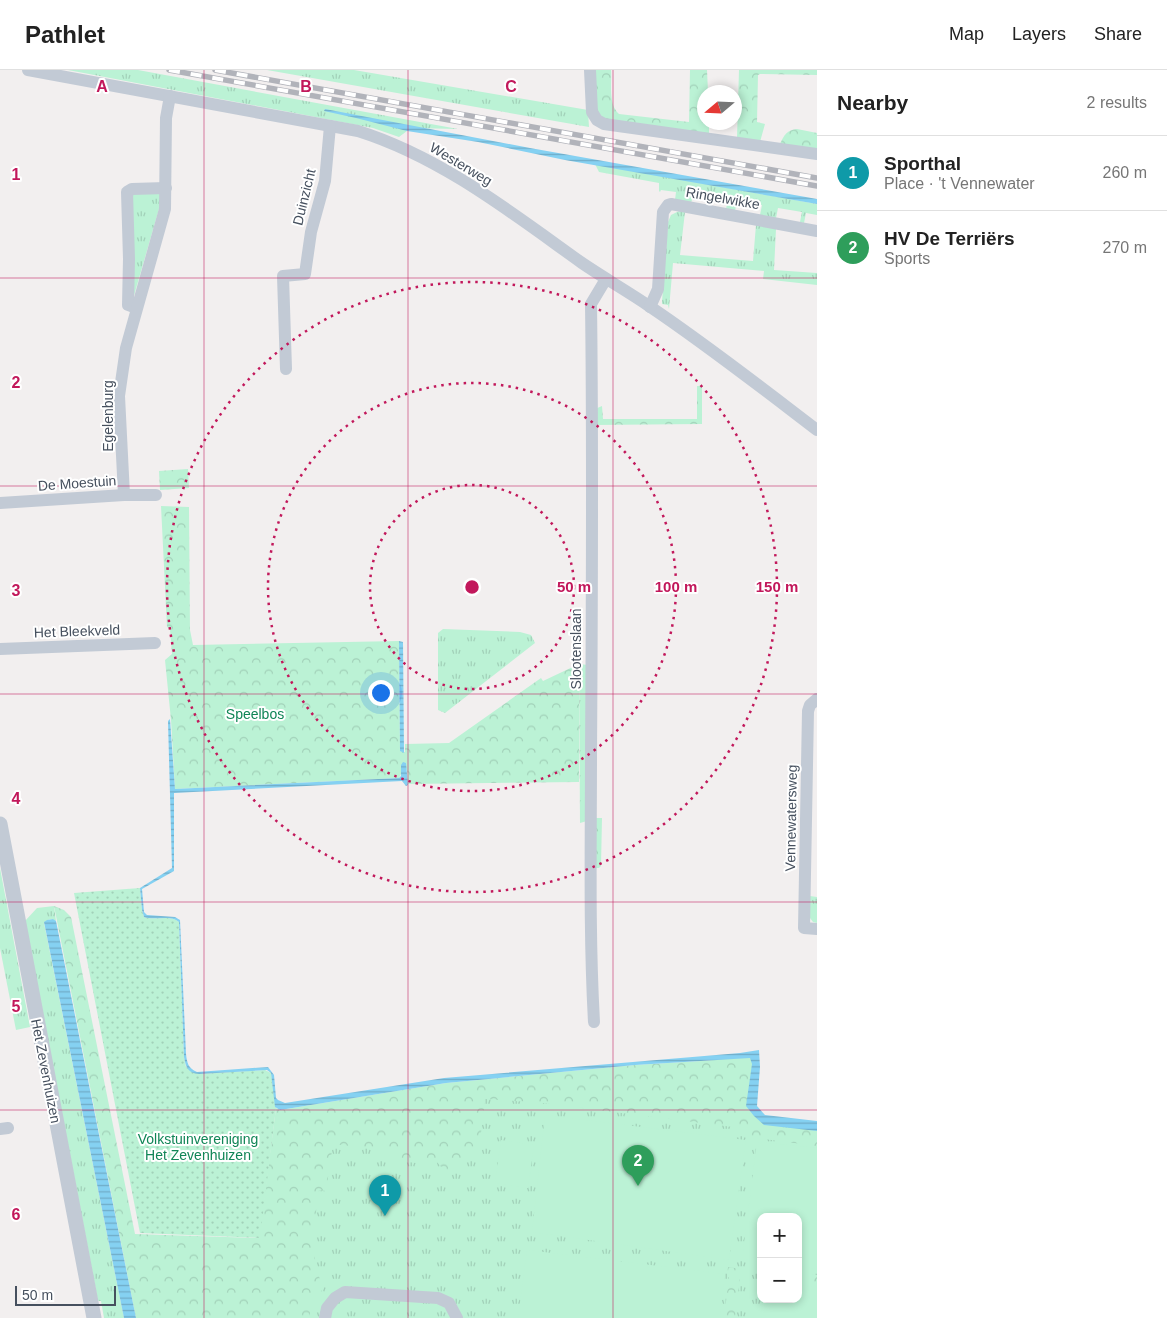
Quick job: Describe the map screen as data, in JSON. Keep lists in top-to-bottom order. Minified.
{"streets":{"street":["Westerweg","Duinzicht","Ringelwikke","Egelenburg","De Moestuin","Het Bleekveld","Slootenslaan","Vennewatersweg","Het Zevenhuizen"]},"crossings":[["Westerweg","Duinzicht"],["Westerweg","Ringelwikke"],["Westerweg","Egelenburg"],["Westerweg","Slootenslaan"],["Egelenburg","De Moestuin"]],"parks":["Speelbos","Volkstuinvereniging Het Zevenhuizen"],"scale_bar":"50 m","north":"left","page":{"header":"Pathlet","nav":["Map","Layers","Share"],"heading":["Nearby","2 results"],"list":[{"mark":"1","name":"Sporthal","note":"Place · 't Vennewater","value":"260 m"},{"mark":"2","name":"HV De Terriërs","note":"Sports","value":"270 m"}],"pins":["2","1"],"map_buttons":["+","−"],"scale":"50 m"},"grid":{"columns":["A","B","C"],"rows":["1","2","3","4","5","6"]},"rings":["50 m","100 m","150 m"]}
